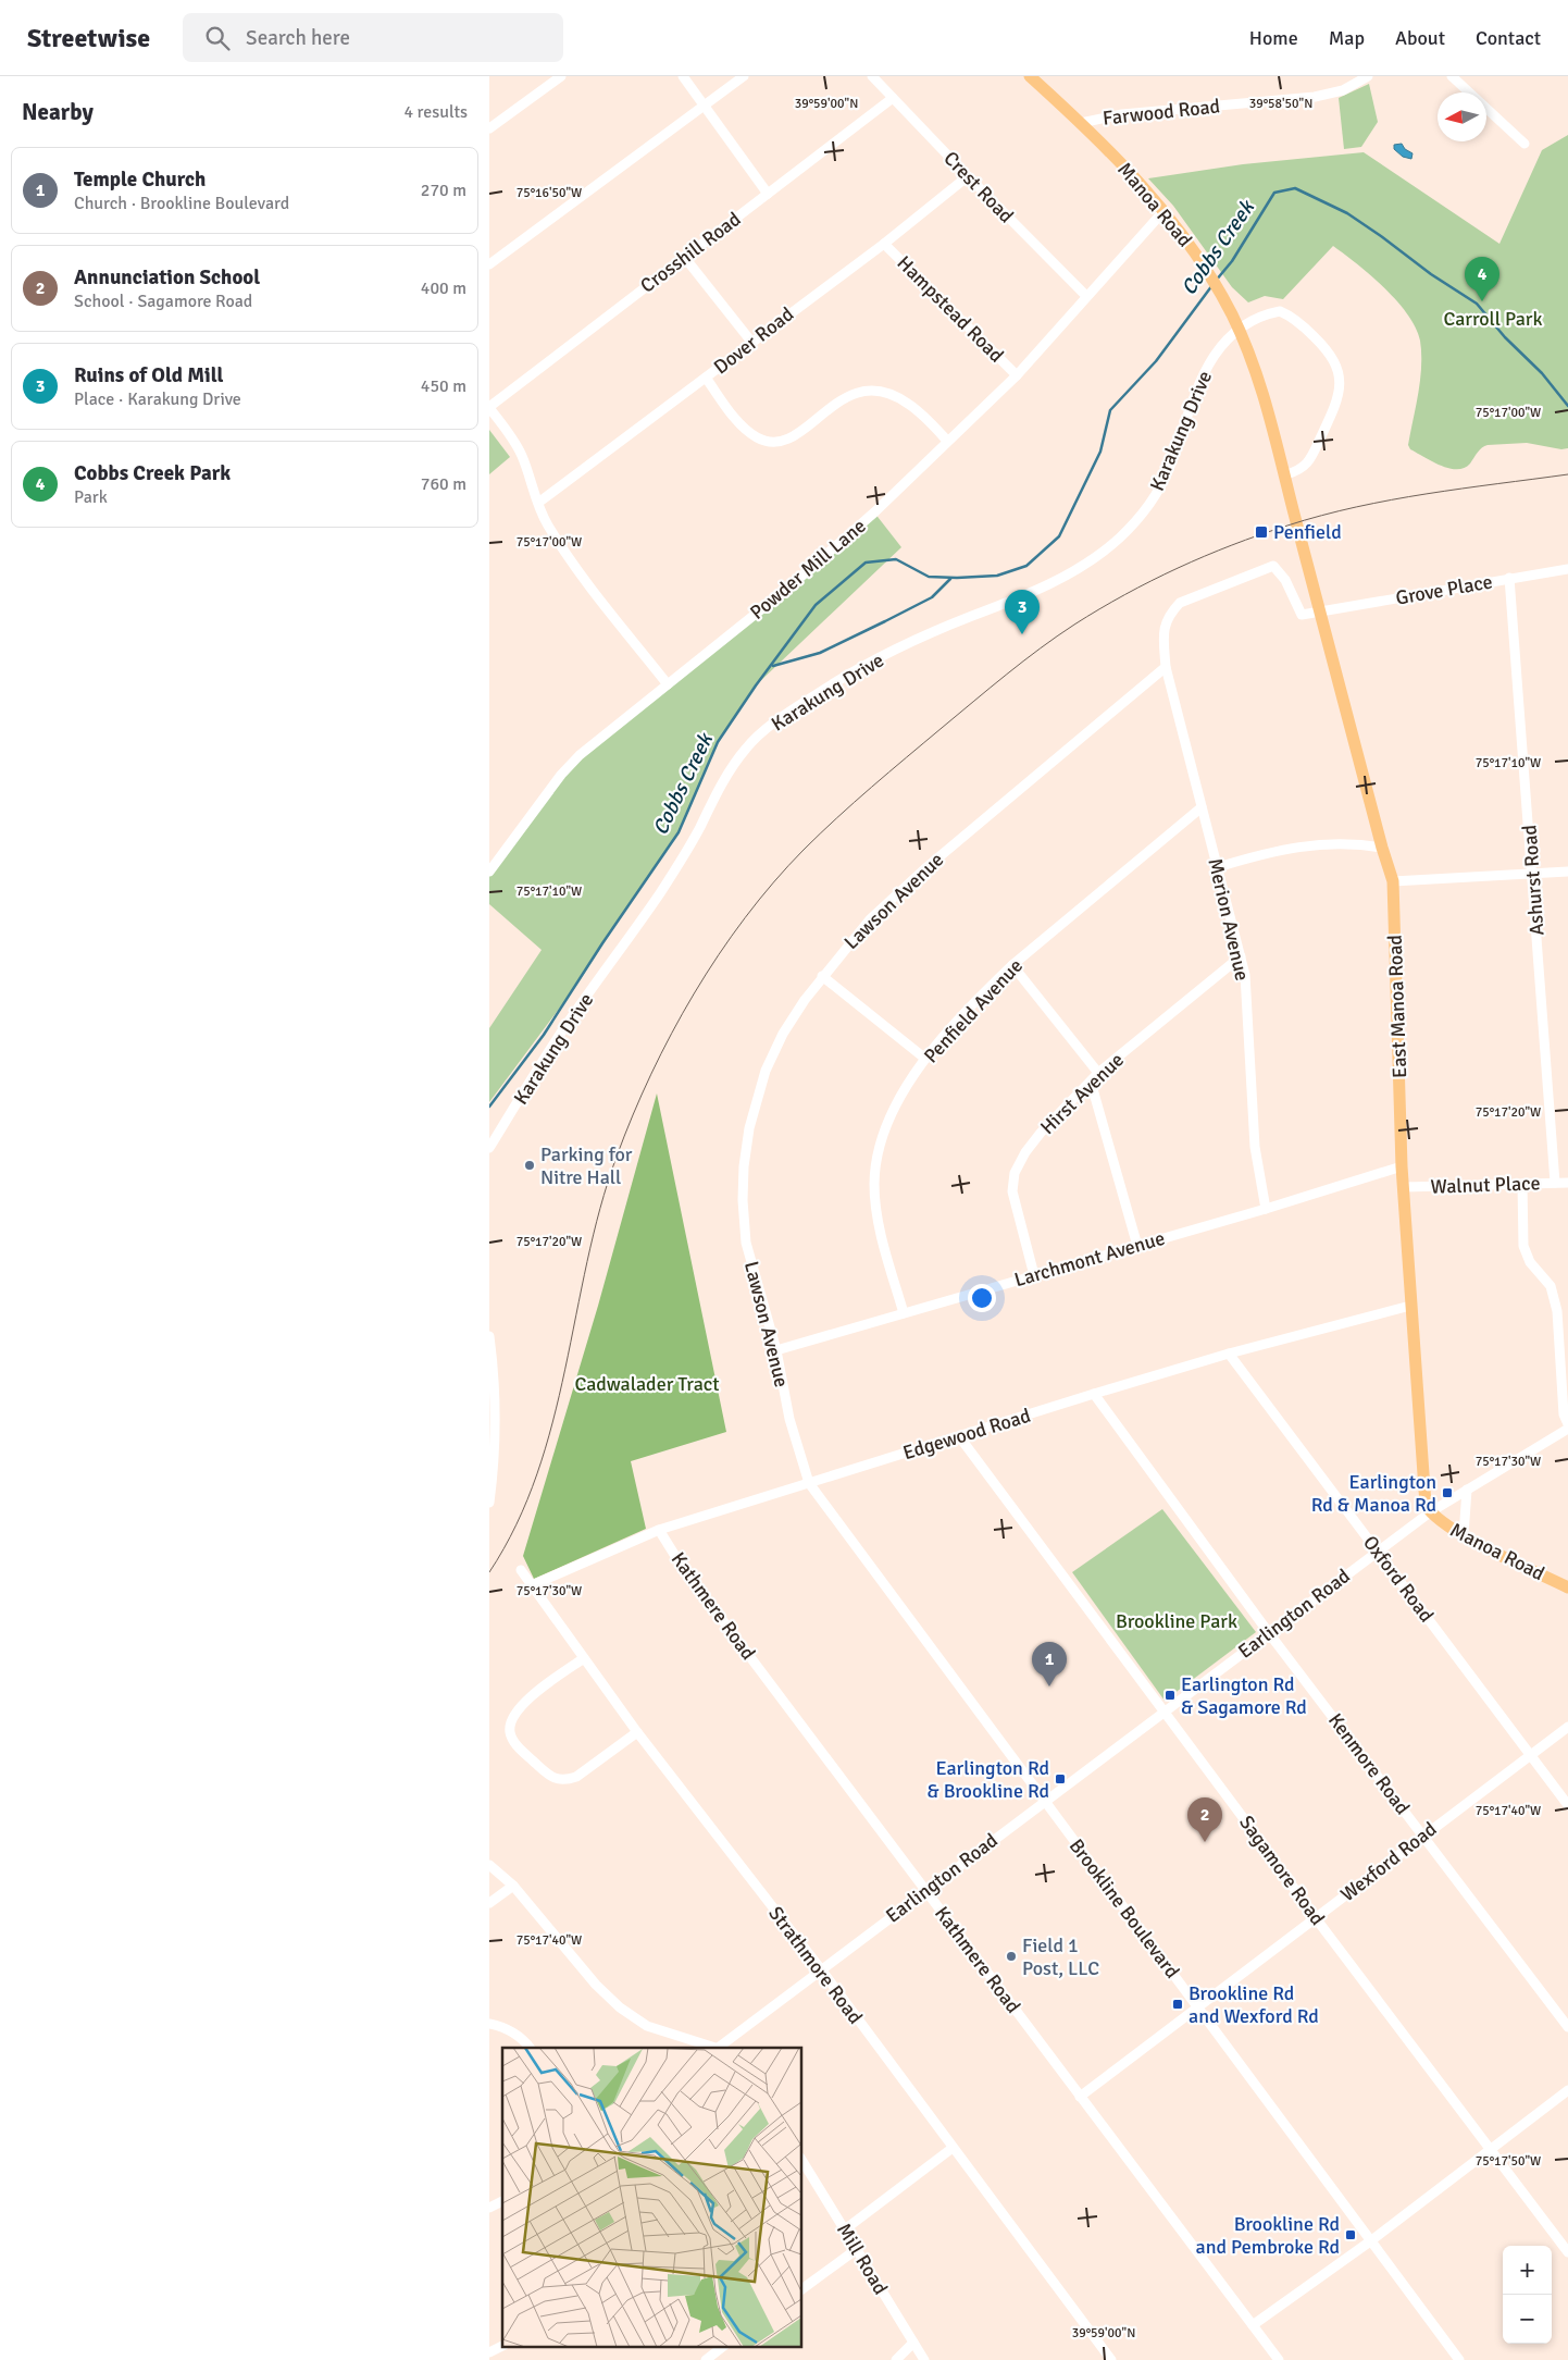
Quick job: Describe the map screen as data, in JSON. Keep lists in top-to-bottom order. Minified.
{"streets":{"main road":["Manoa Road","East Manoa Road"],"street":["Farwood Road","Crest Road","Crosshill Road","Hampstead Road","Dover Road","Karakung Drive","Powder Mill Lane","Grove Place","Ashurst Road","Lawson Avenue","Merion Avenue","Penfield Avenue","Hirst Avenue","Walnut Place","Larchmont Avenue","Edgewood Road","Oxford Road","Kathmere Road","Earlington Road","Kenmore Road","Wexford Road","Sagamore Road","Brookline Boulevard","Strathmore Road","Mill Road"]},"crossings":[["Farwood Road","Manoa Road"],["Crest Road","Crosshill Road"],["Crest Road","Dover Road"],["Crest Road","Powder Mill Lane"],["Manoa Road","Karakung Drive"],["Manoa Road","Powder Mill Lane"],["Manoa Road","East Manoa Road"],["Manoa Road","Earlington Road"],["Hampstead Road","Dover Road"],["Hampstead Road","Powder Mill Lane"],["Grove Place","Ashurst Road"],["Grove Place","East Manoa Road"],["Ashurst Road","Walnut Place"],["Lawson Avenue","Merion Avenue"],["Lawson Avenue","Larchmont Avenue"],["Lawson Avenue","Edgewood Road"],["Lawson Avenue","Brookline Boulevard"],["Merion Avenue","Penfield Avenue"],["Merion Avenue","Hirst Avenue"],["Merion Avenue","Larchmont Avenue"],["East Manoa Road","Walnut Place"],["East Manoa Road","Larchmont Avenue"],["East Manoa Road","Edgewood Road"],["East Manoa Road","Earlington Road"],["Penfield Avenue","Larchmont Avenue"],["Hirst Avenue","Larchmont Avenue"],["Edgewood Road","Oxford Road"],["Edgewood Road","Kathmere Road"],["Edgewood Road","Kenmore Road"],["Edgewood Road","Sagamore Road"],["Edgewood Road","Brookline Boulevard"],["Edgewood Road","Strathmore Road"],["Oxford Road","Earlington Road"],["Oxford Road","Wexford Road"],["Kathmere Road","Earlington Road"],["Kathmere Road","Wexford Road"],["Earlington Road","Kenmore Road"],["Earlington Road","Sagamore Road"],["Earlington Road","Brookline Boulevard"],["Earlington Road","Strathmore Road"],["Kenmore Road","Wexford Road"],["Wexford Road","Sagamore Road"],["Wexford Road","Brookline Boulevard"]],"water":["Cobbs Creek"],"parks":["Carroll Park","Cadwalader Tract","Brookline Park"],"places":{"transit":["Penfield","Earlington Rd & Manoa Rd","Earlington Rd & Sagamore Rd","Earlington Rd & Brookline Rd","Brookline Rd and Wexford Rd","Brookline Rd and Pembroke Rd"],"other":["Parking for Nitre Hall","Field 1 Post, LLC"]},"north":"left","page":{"header":"Streetwise","search":"Search here","nav":["Home","Map","About","Contact"],"heading":["Nearby","4 results"],"list":[{"mark":"1","name":"Temple Church","note":"Church · Brookline Boulevard","value":"270 m"},{"mark":"2","name":"Annunciation School","note":"School · Sagamore Road","value":"400 m"},{"mark":"3","name":"Ruins of Old Mill","note":"Place · Karakung Drive","value":"450 m"},{"mark":"4","name":"Cobbs Creek Park","note":"Park","value":"760 m"}],"pins":["4","3","1","2"],"map_buttons":["+","−"]},"coordinates":["39°59'00\"N","39°58'50\"N","75°16'50\"W","75°17'00\"W","75°17'10\"W","75°17'20\"W","75°17'30\"W","75°17'40\"W","75°17'50\"W"]}
